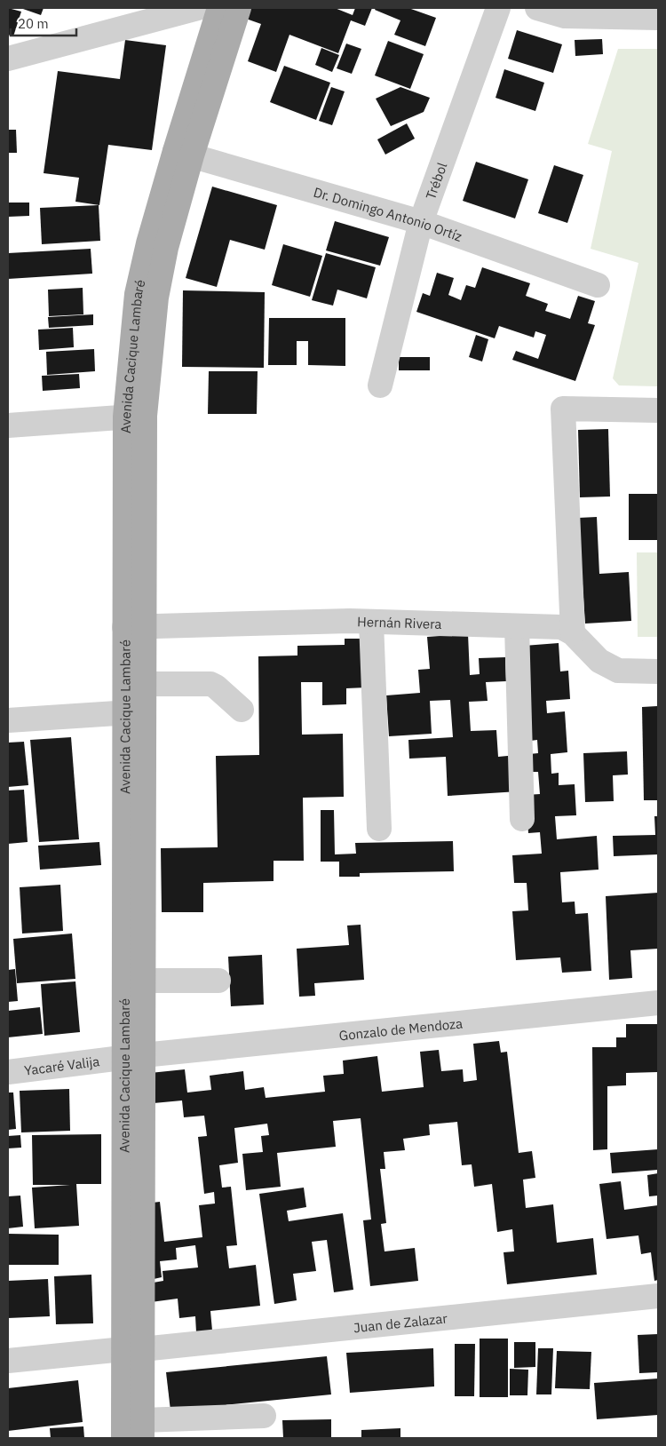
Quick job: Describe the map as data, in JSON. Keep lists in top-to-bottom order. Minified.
{"streets":{"main road":["Avenida Cacique Lambaré"],"street":["Trébol","Dr. Domingo Antonio Ortíz","Hernán Rivera","Gonzalo de Mendoza","Yacaré Valija","Juan de Zalazar"]},"crossings":[["Trébol","Dr. Domingo Antonio Ortíz"],["Dr. Domingo Antonio Ortíz","Avenida Cacique Lambaré"],["Avenida Cacique Lambaré","Hernán Rivera"],["Avenida Cacique Lambaré","Gonzalo de Mendoza"],["Avenida Cacique Lambaré","Yacaré Valija"],["Avenida Cacique Lambaré","Juan de Zalazar"],["Gonzalo de Mendoza","Yacaré Valija"]],"scale_bar":"20 m"}
